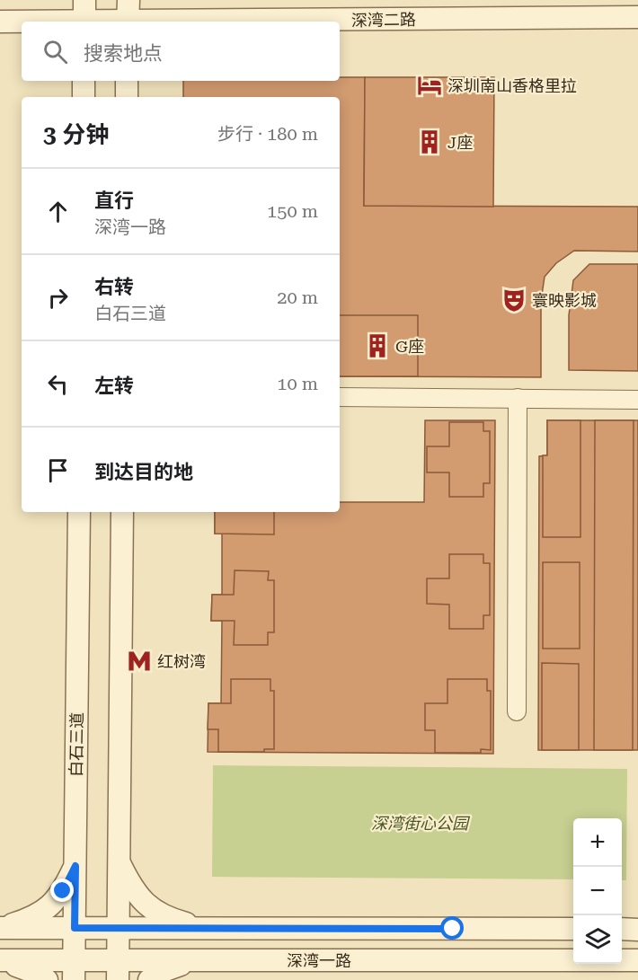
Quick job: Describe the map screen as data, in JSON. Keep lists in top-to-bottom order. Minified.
{"streets":{"street":["深湾二路","白石三道","深湾一路"]},"crossings":[["白石三道","深湾一路"]],"parks":["深湾街心公园"],"places":{"hotel":["深圳南山香格里拉"],"building":["J座","G座"],"theatre":["寰映影城"],"metro station":["红树湾"]},"page":{"search":"搜索地点","heading":["3 分钟","步行 · 180 m"],"list":[["直行","深湾一路","150 m"],["右转","白石三道","20 m"],["左转","10 m"],"到达目的地"],"map_buttons":["+","−"]}}
